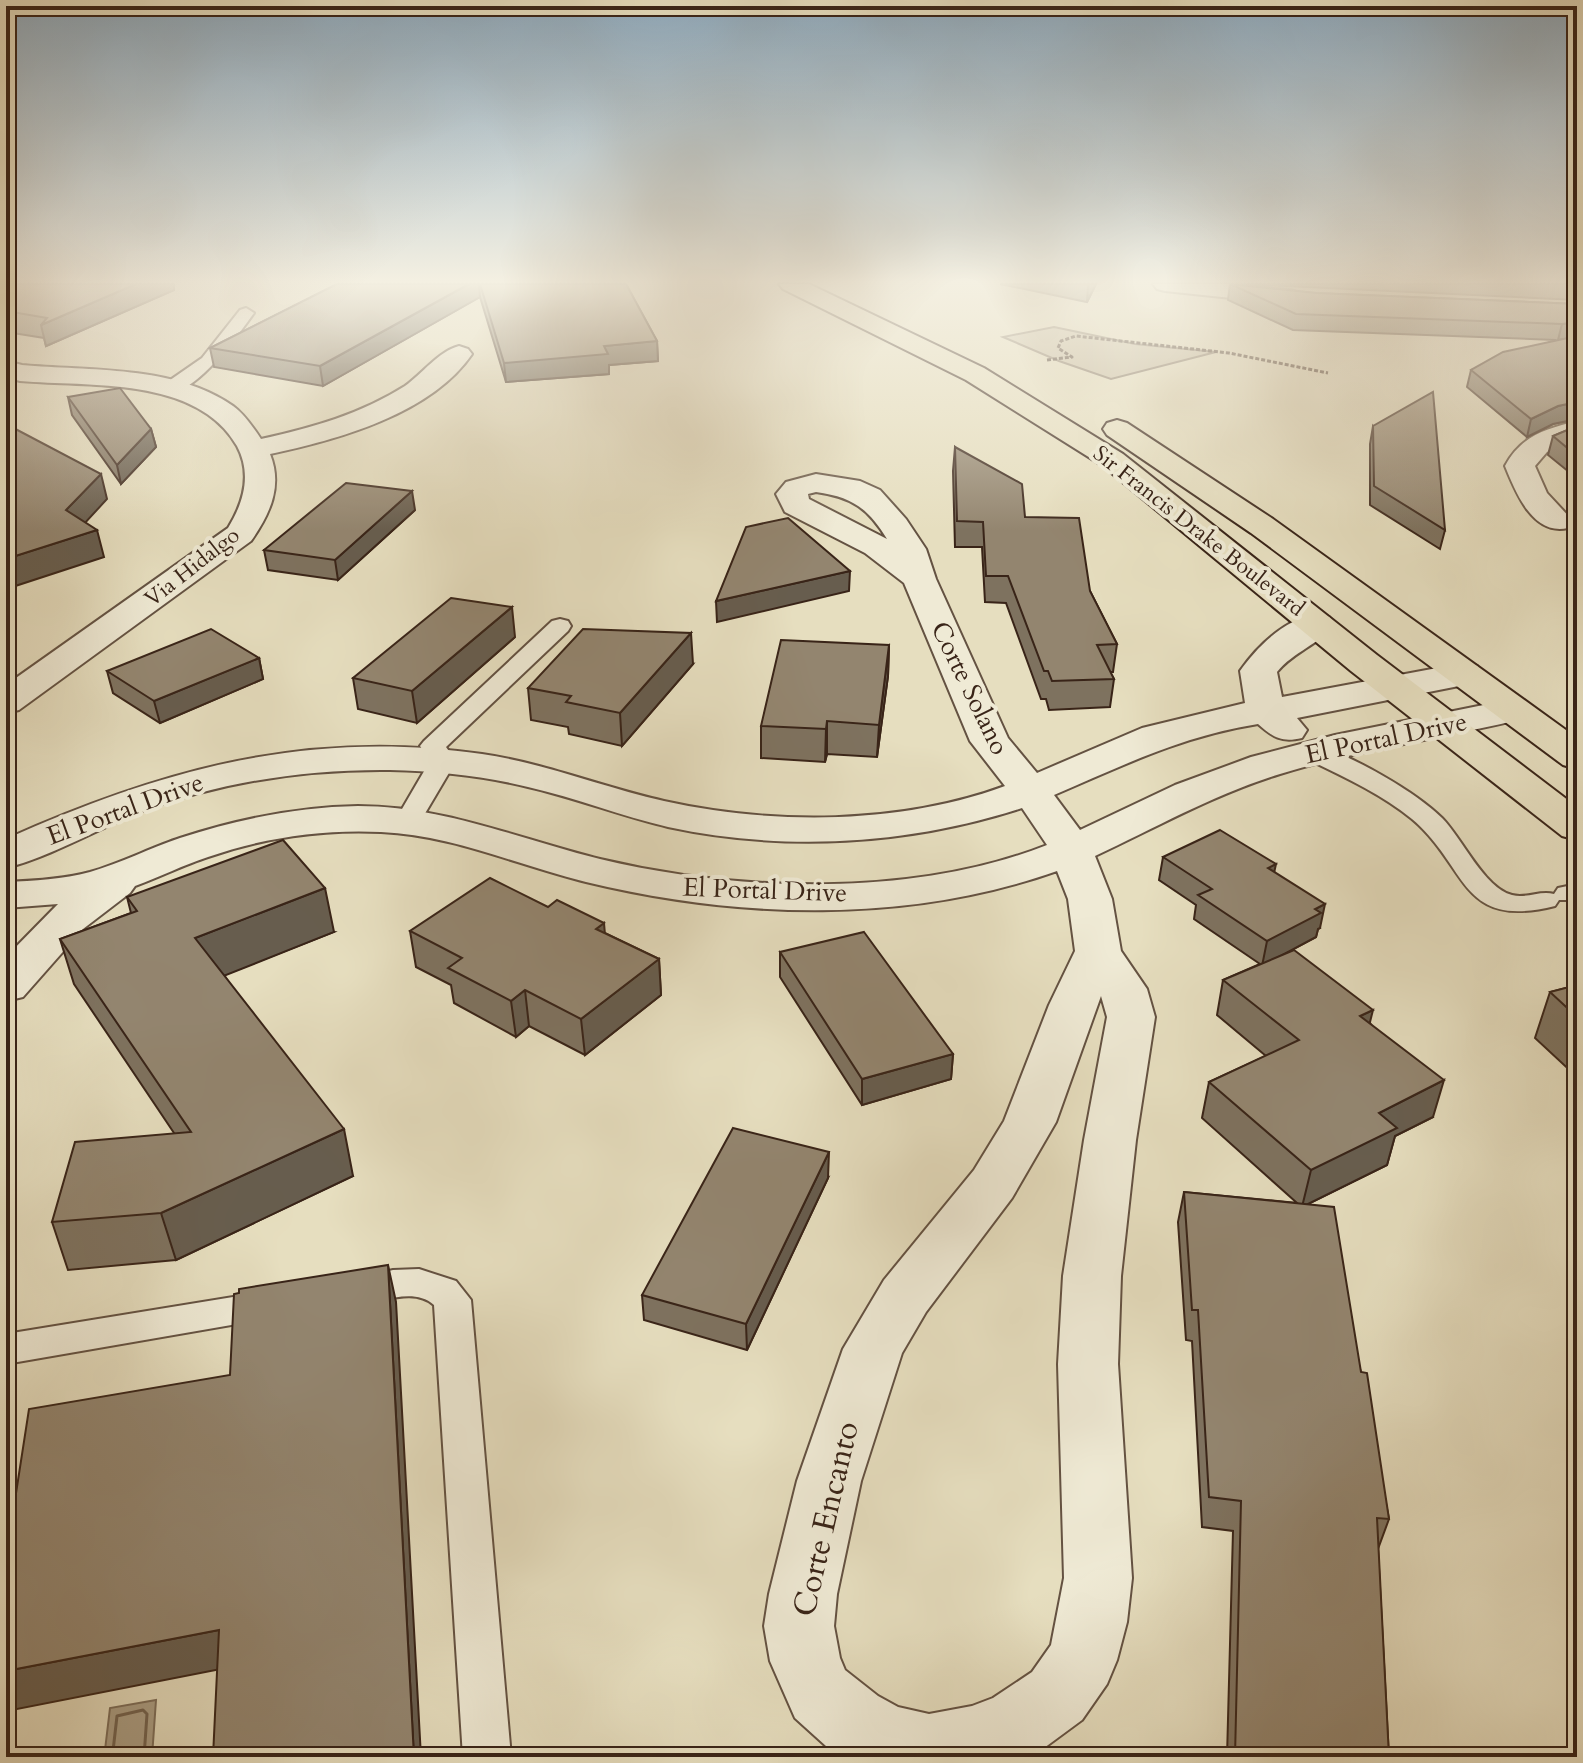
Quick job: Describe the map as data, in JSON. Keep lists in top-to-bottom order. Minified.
{"streets":{"main road":["Sir Francis Drake Boulevard"],"street":["Via Hidalgo","Corte Solano","El Portal Drive","Corte Encanto"]},"crossings":[["Sir Francis Drake Boulevard","El Portal Drive"],["Corte Solano","El Portal Drive"],["Corte Solano","Corte Encanto"],["El Portal Drive","Corte Encanto"]]}
